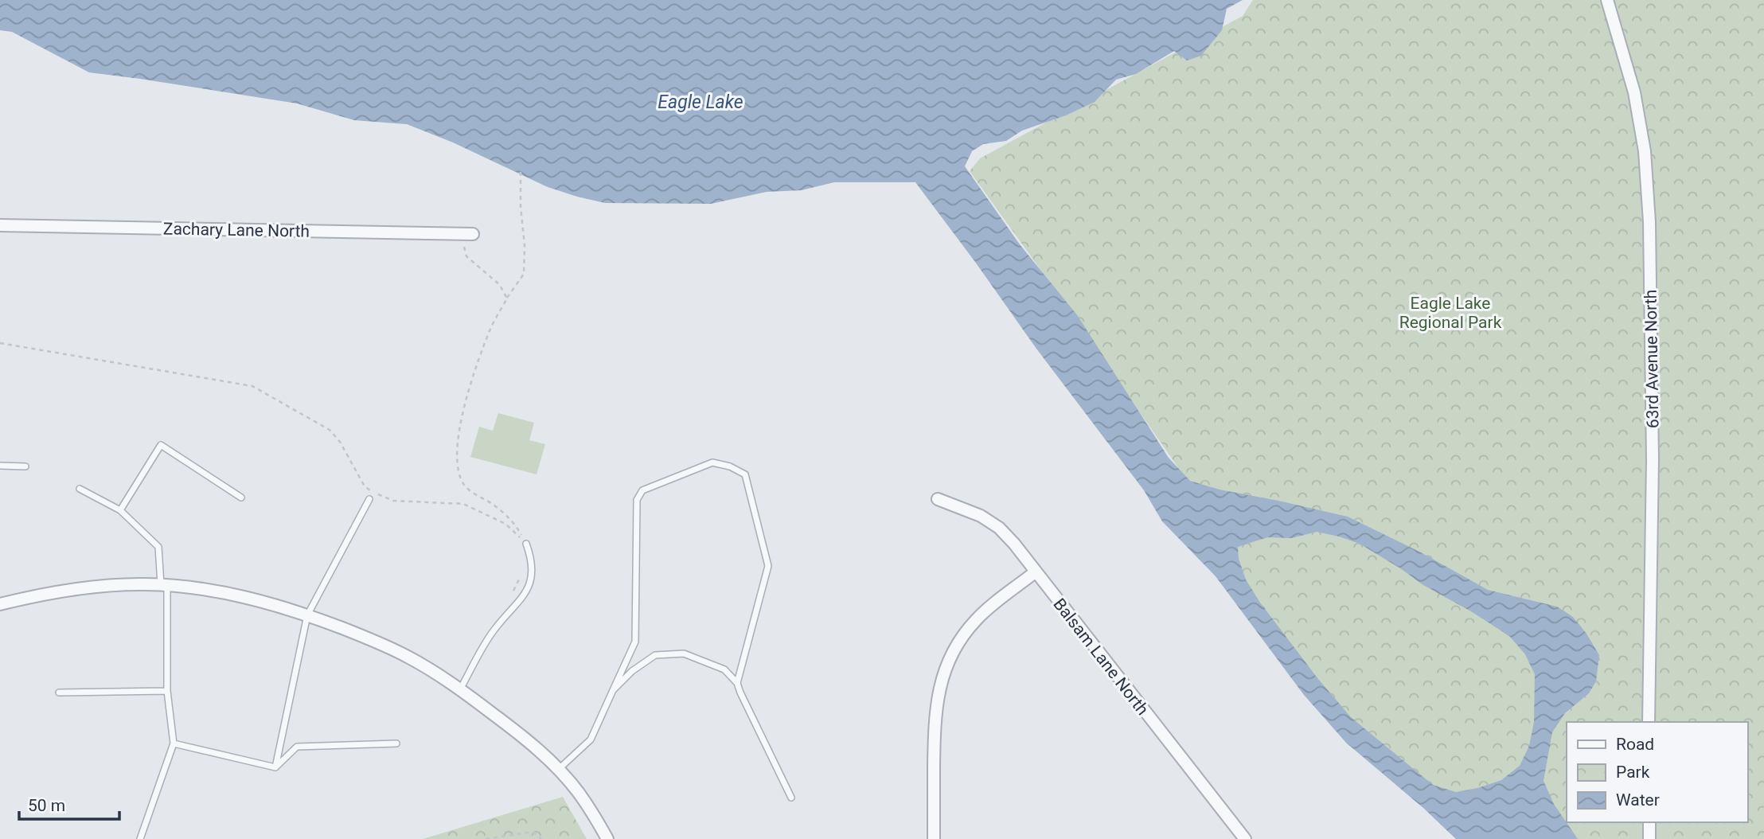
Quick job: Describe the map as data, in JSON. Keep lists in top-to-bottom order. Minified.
{"streets":{"street":["Zachary Lane North","63rd Avenue North","Balsam Lane North"]},"water":["Eagle Lake"],"parks":["Eagle Lake Regional Park"],"legend":["Road","Park","Water"],"scale_bar":"50 m"}
